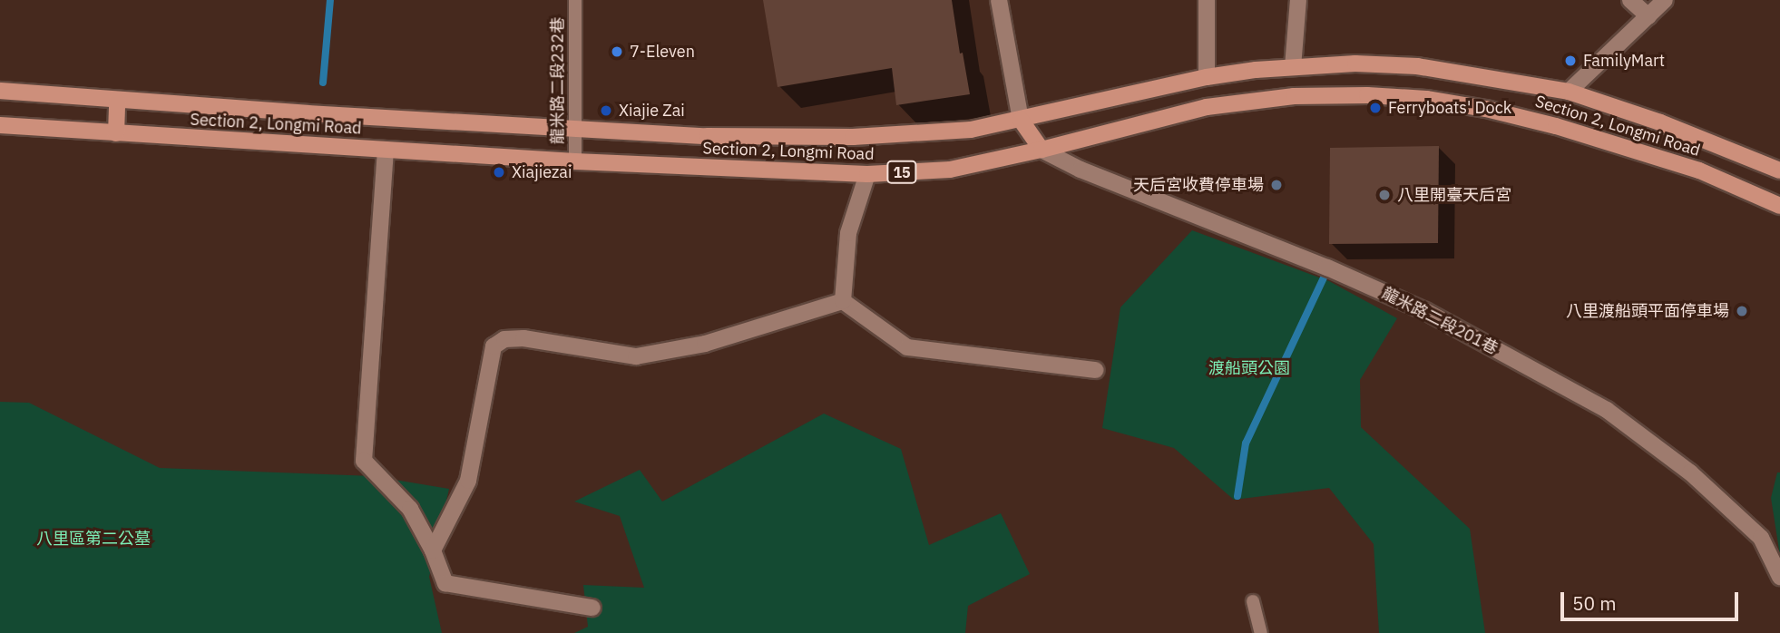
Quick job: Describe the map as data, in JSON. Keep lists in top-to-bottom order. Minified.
{"streets":{"main road":["Section 2, Longmi Road","15"],"street":["龍米路二段201巷"],"lane":["龍米路二段232巷"]},"crossings":[["龍米路二段232巷","Section 2, Longmi Road"],["Section 2, Longmi Road","龍米路二段201巷"]],"parks":["渡船頭公園","八里區第二公墓"],"places":["7-Eleven","FamilyMart","Ferryboats' Dock","Xiajie Zai","Xiajiezai","天后宮收費停車場","八里開臺天后宮","八里渡船頭平面停車場"],"scale_bar":"50 m"}
